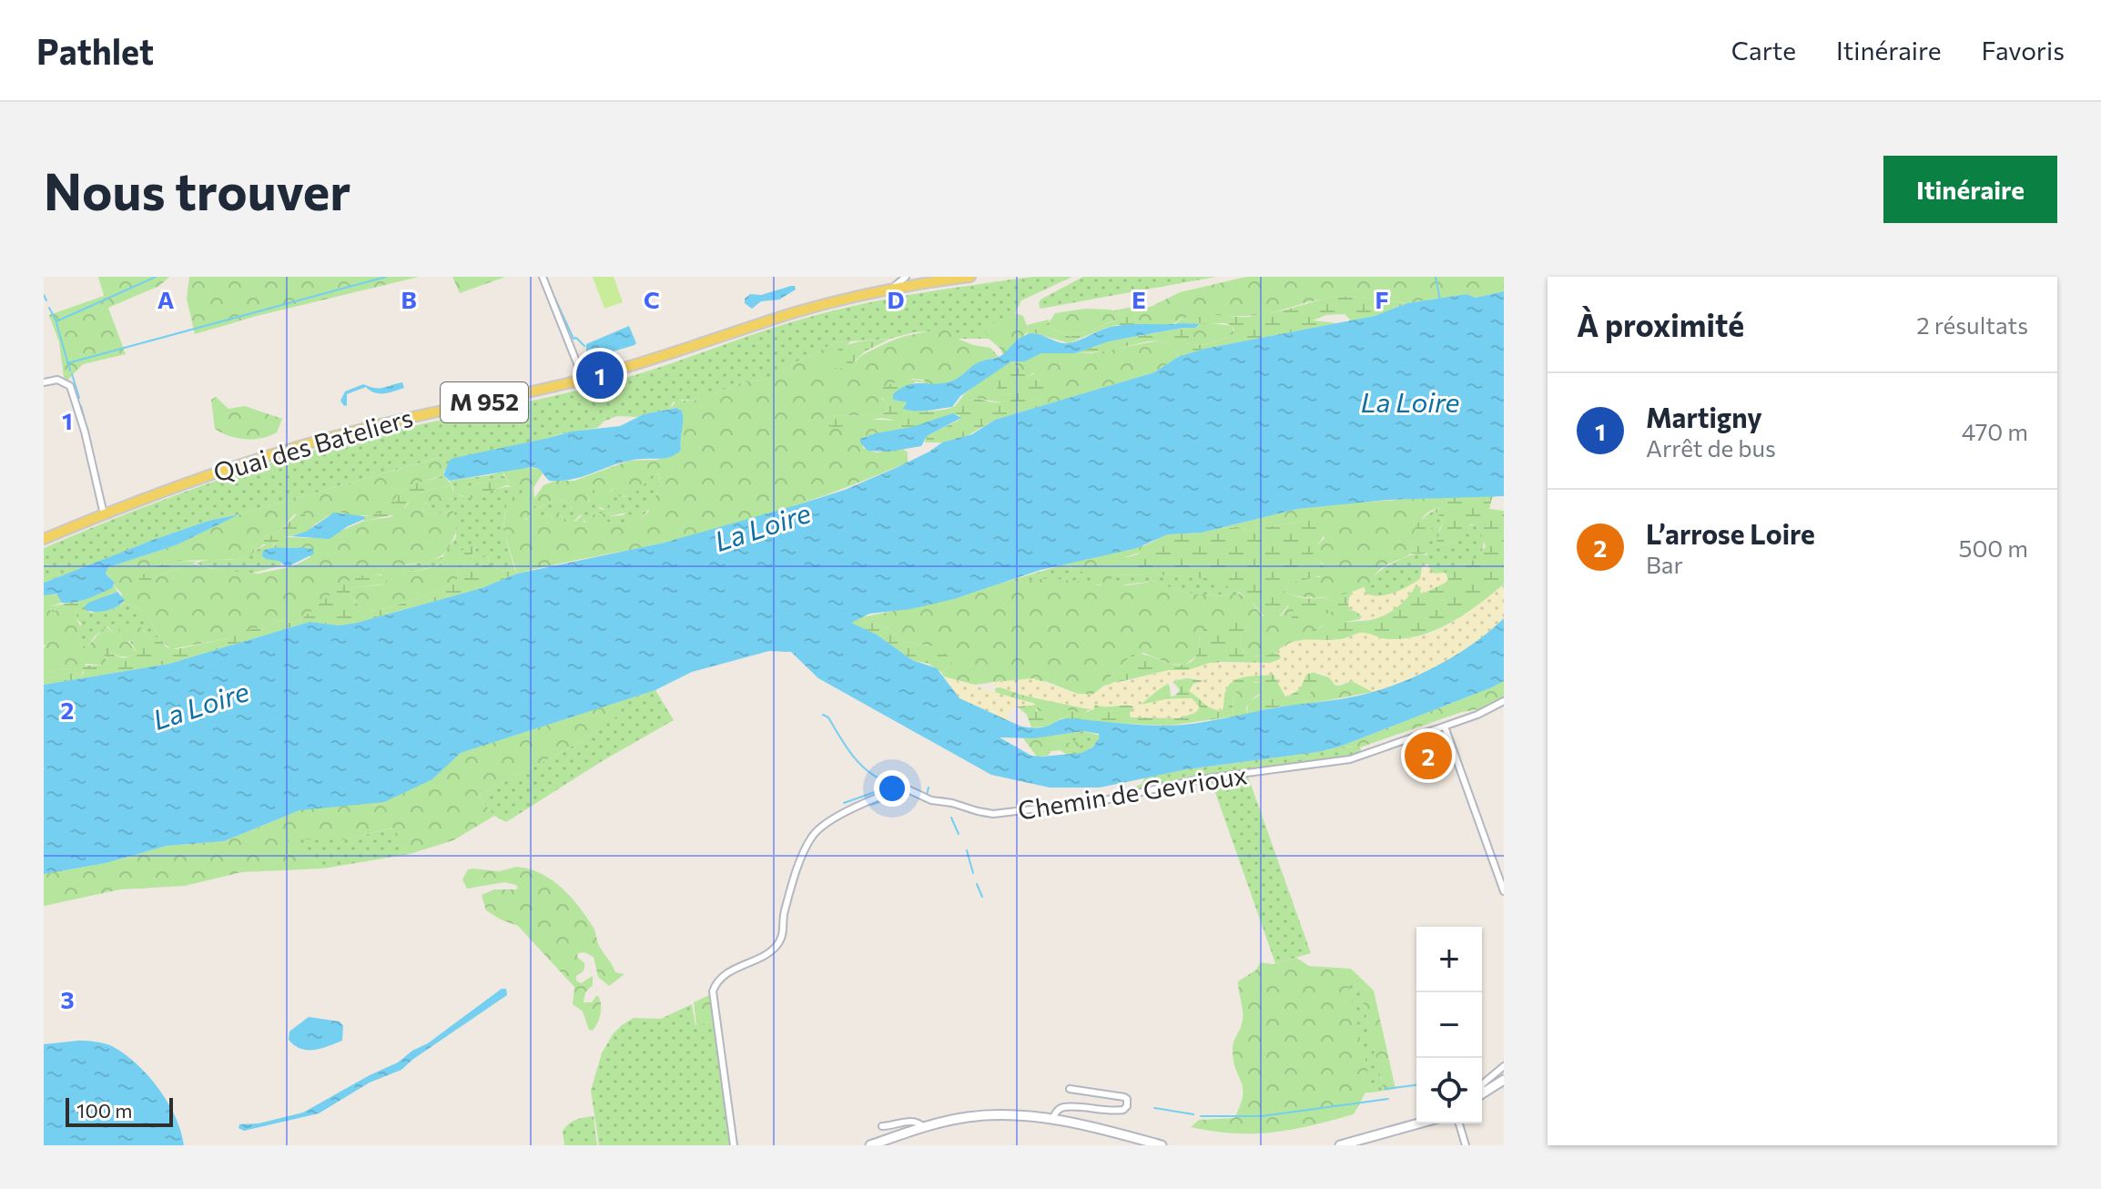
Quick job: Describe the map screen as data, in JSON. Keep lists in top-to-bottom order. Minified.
{"streets":{"main road":["M 952","Quai des Bateliers"],"street":["Chemin de Gevrioux"]},"water":["La Loire"],"scale_bar":"100 m","page":{"header":"Pathlet","nav":["Carte","Itinéraire","Favoris"],"buttons":"Itinéraire","title":"Nous trouver","heading":["À proximité","2 résultats"],"pins":["1","2"],"list":[{"mark":"1","name":"Martigny","note":"Arrêt de bus","value":"470 m"},{"mark":"2","name":"L’arrose Loire","note":"Bar","value":"500 m"}],"map_buttons":["+","−"],"scale":"100 m"},"grid":{"columns":["A","B","C","D","E","F"],"rows":["1","2","3"]}}
